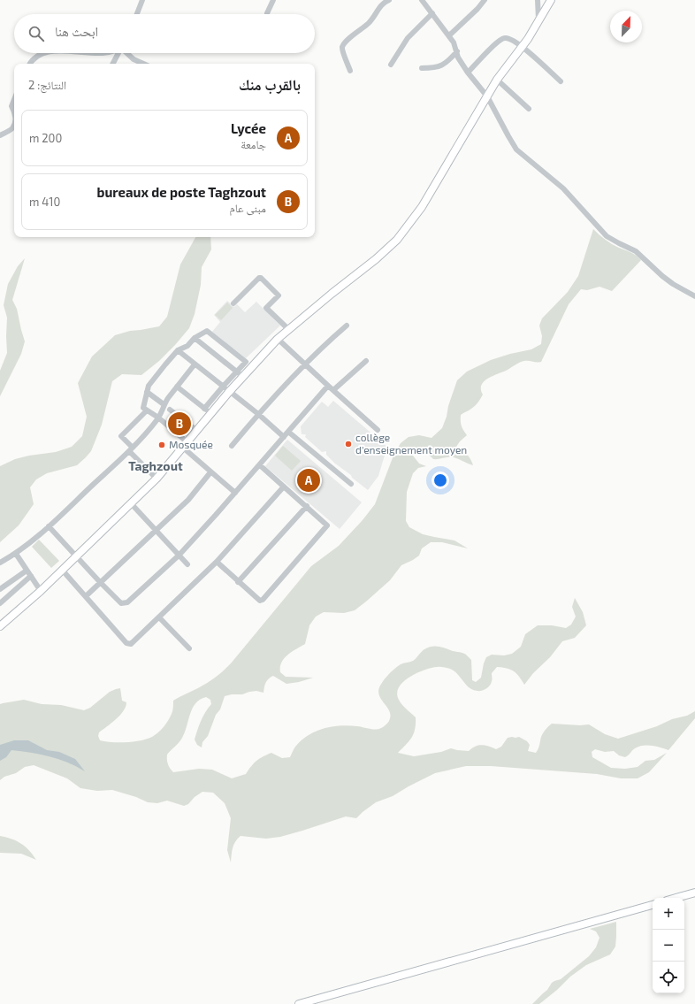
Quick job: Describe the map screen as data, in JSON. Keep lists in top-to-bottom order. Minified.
{"districts":["Taghzout"],"places":["collège d'enseignement moyen","Mosquée"],"north":"top right","page":{"search":"ابحث هنا","heading":["بالقرب منك","النتائج: 2"],"list":[{"mark":"A","name":"Lycée","note":"جامعة","value":"200 m"},{"mark":"B","name":"bureaux de poste Taghzout","note":"مبنى عام","value":"410 m"}],"pins":["B","A"],"map_buttons":["+","−"]}}
